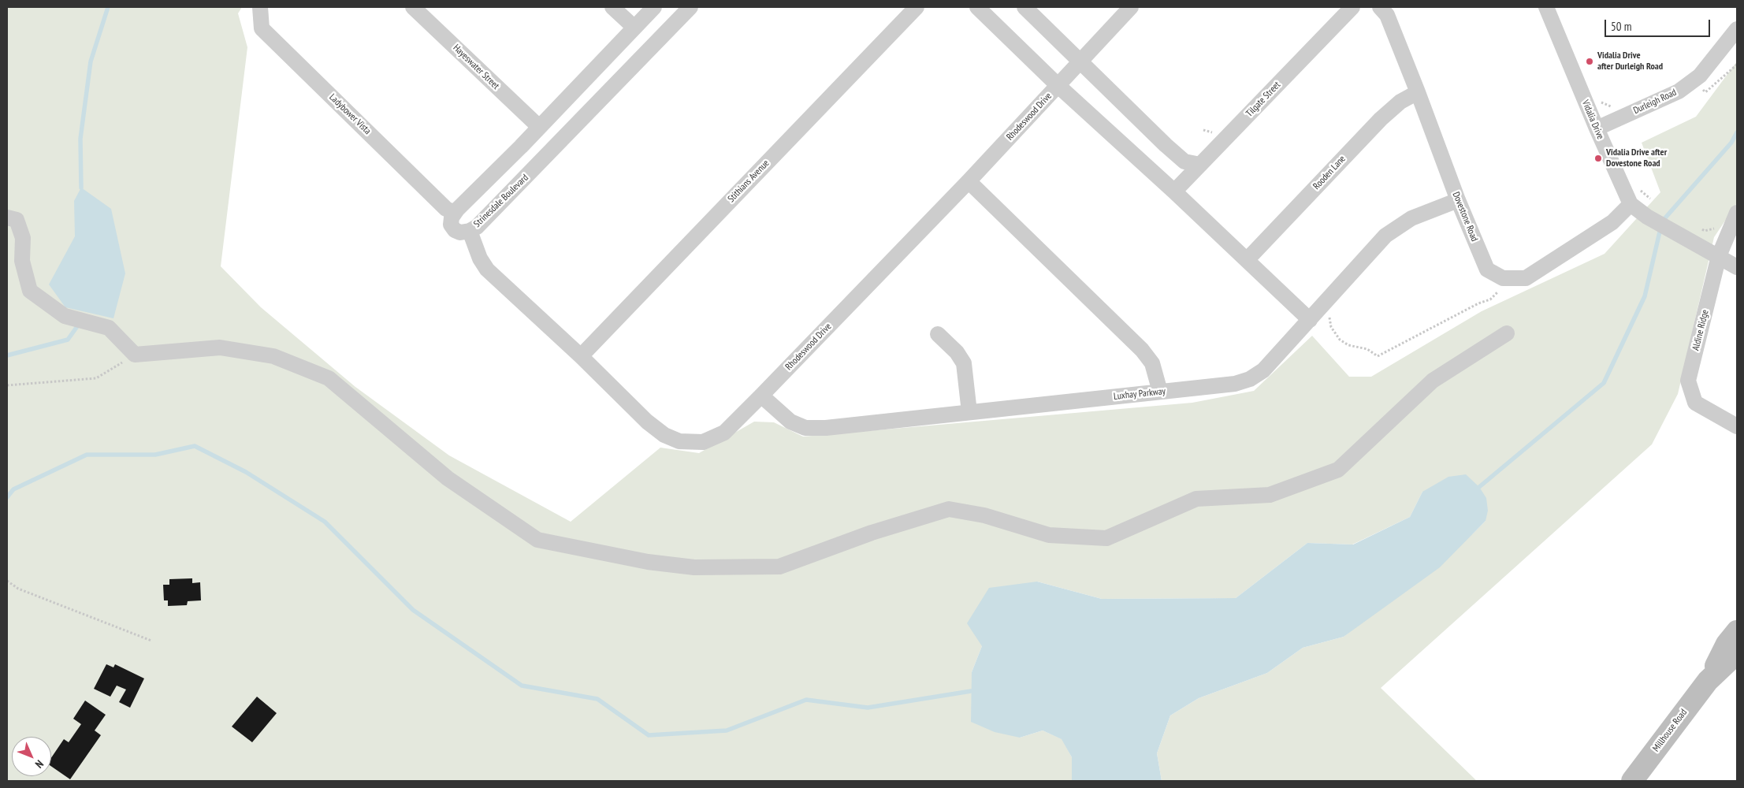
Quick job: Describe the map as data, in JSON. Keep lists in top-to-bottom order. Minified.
{"streets":{"main road":["Millhouse Road"],"street":["Hayeswater Street","Tilgate Street","Durleigh Road","Ladybower Vista","Rhodeswood Drive","Vidalia Drive","Rooden Lane","Stithians Avenue","Strinesdale Boulevard","Dovestone Road","Aldine Ridge","Luxhay Parkway"]},"crossings":[["Durleigh Road","Vidalia Drive"],["Ladybower Vista","Strinesdale Boulevard"],["Rhodeswood Drive","Stithians Avenue"],["Rhodeswood Drive","Strinesdale Boulevard"],["Rhodeswood Drive","Luxhay Parkway"],["Vidalia Drive","Dovestone Road"],["Vidalia Drive","Aldine Ridge"],["Rooden Lane","Dovestone Road"],["Dovestone Road","Luxhay Parkway"]],"places":["Vidalia Drive after Durleigh Road","Vidalia Drive after Dovestone Road"],"scale_bar":"50 m","north":"bottom right"}
